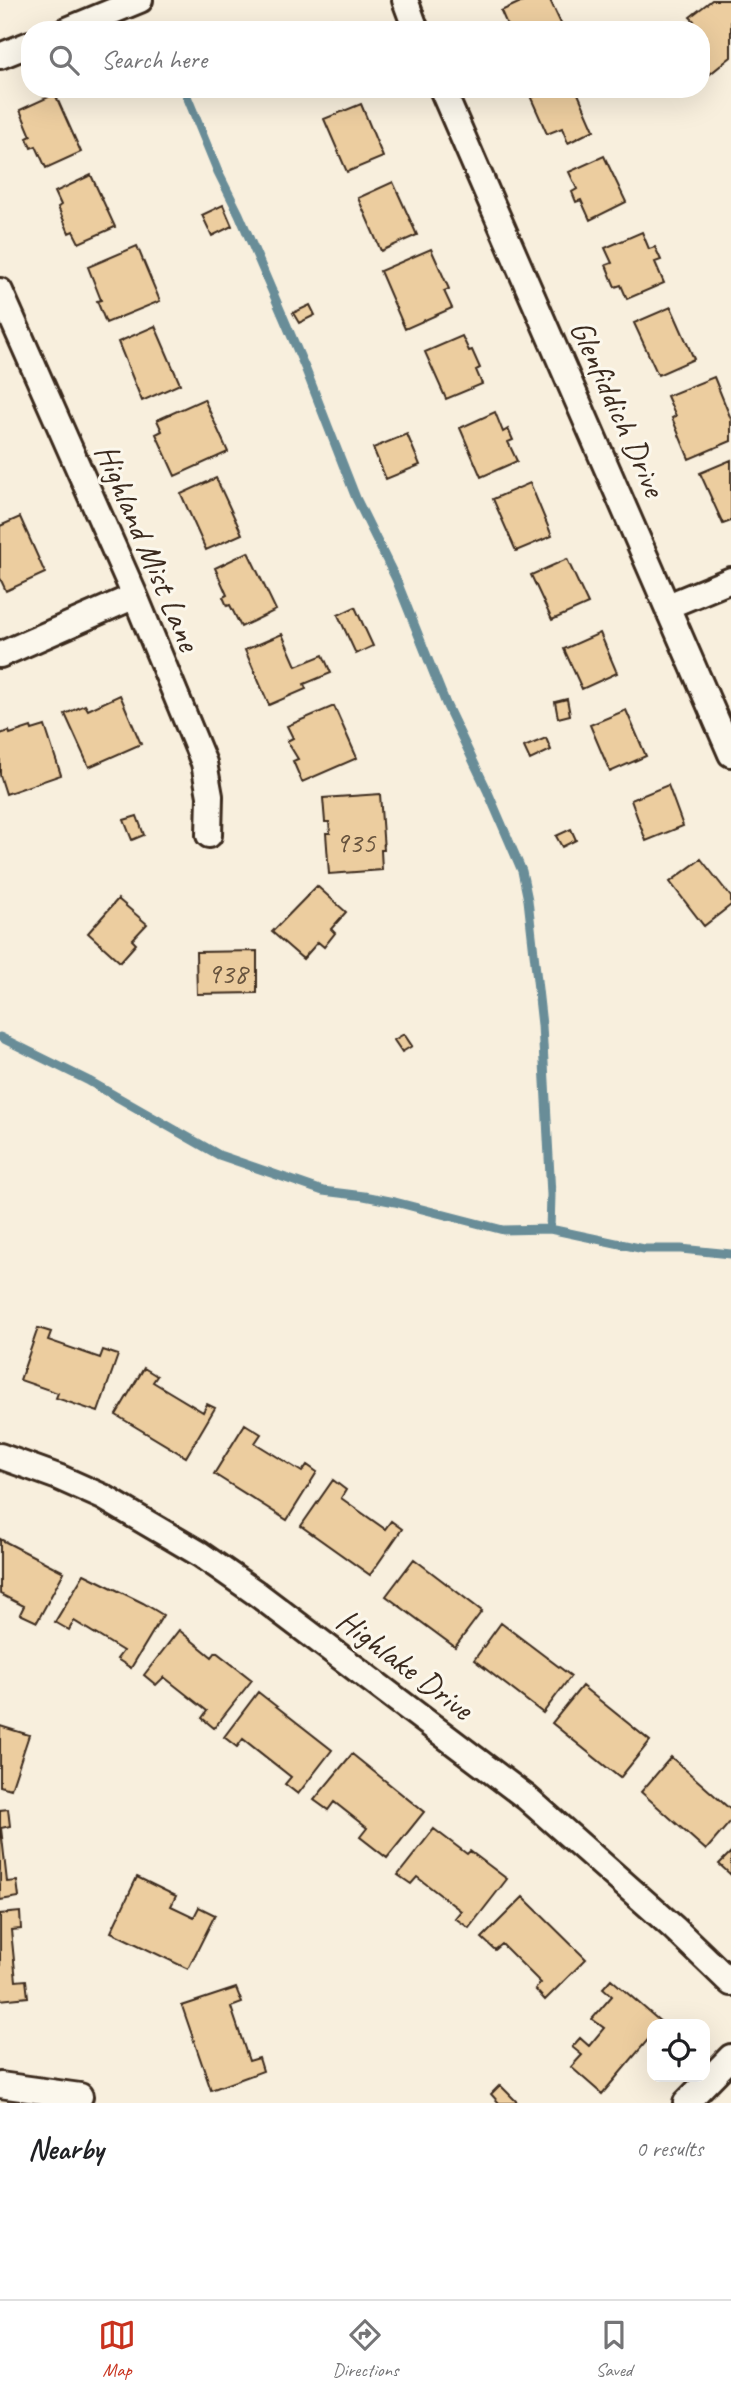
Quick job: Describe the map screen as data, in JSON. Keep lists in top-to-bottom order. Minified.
{"streets":{"street":["Glenfiddich Drive","Highland Mist Lane","Highlake Drive"]},"house_numbers":["935","938"],"page":{"search":"Search here","heading":["Nearby","0 results"],"nav":["Map","Directions","Saved"]}}
